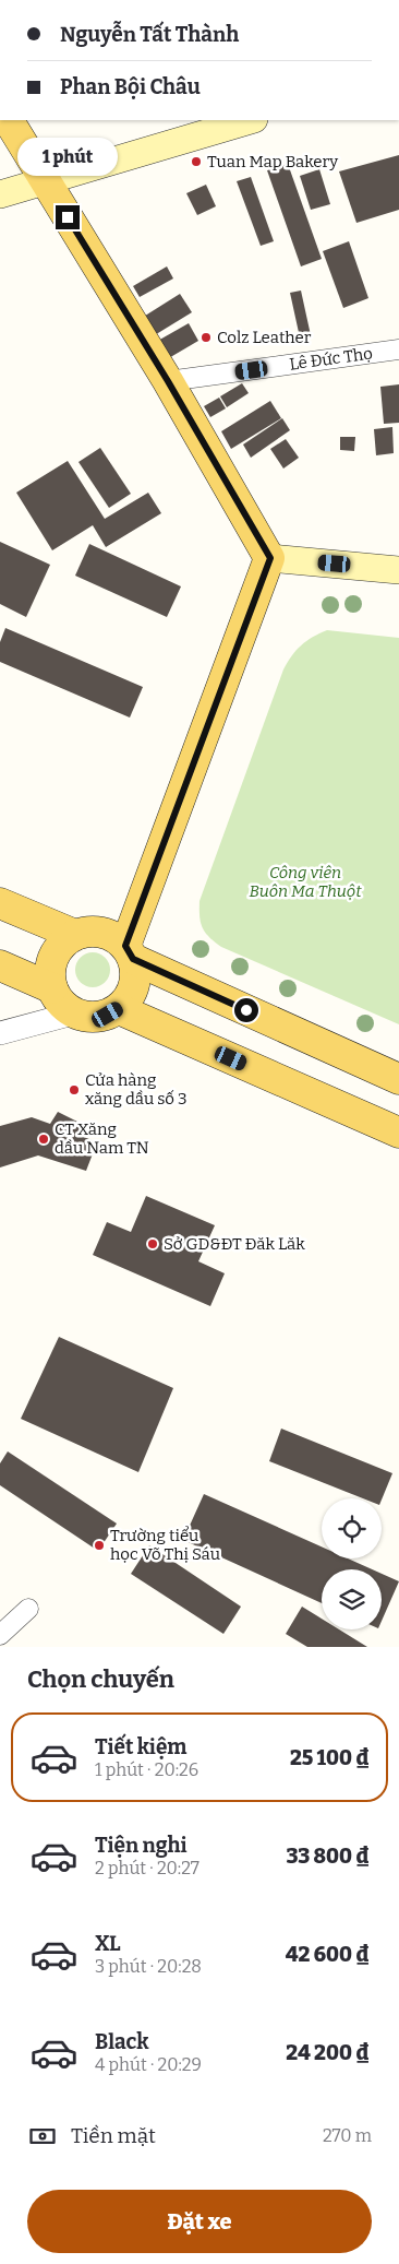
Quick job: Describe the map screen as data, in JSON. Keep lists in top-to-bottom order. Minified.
{"streets":{"street":["Lê Đức Thọ"]},"parks":["Công viên Buôn Ma Thuột"],"places":["Tuan Map Bakery","Colz Leather","Cửa hàng xăng dầu số 3","CT Xăng dầu Nam TN","Sở GD&ĐT Đăk Lăk","Trường tiểu học Võ Thị Sáu"],"page":{"banner":["Nguyễn Tất Thành","Phan Bội Châu"],"bubble":"1 phút","heading":"Chọn chuyến","list":[{"name":"Tiết kiệm","note":"1 phút · 20:26","value":"25 100 ₫"},{"name":"Tiện nghi","note":"2 phút · 20:27","value":"33 800 ₫"},{"name":"XL","note":"3 phút · 20:28","value":"42 600 ₫"},{"name":"Black","note":"4 phút · 20:29","value":"24 200 ₫"}],"pay":["Tiền mặt","270 m"],"buttons":"Đặt xe"}}
